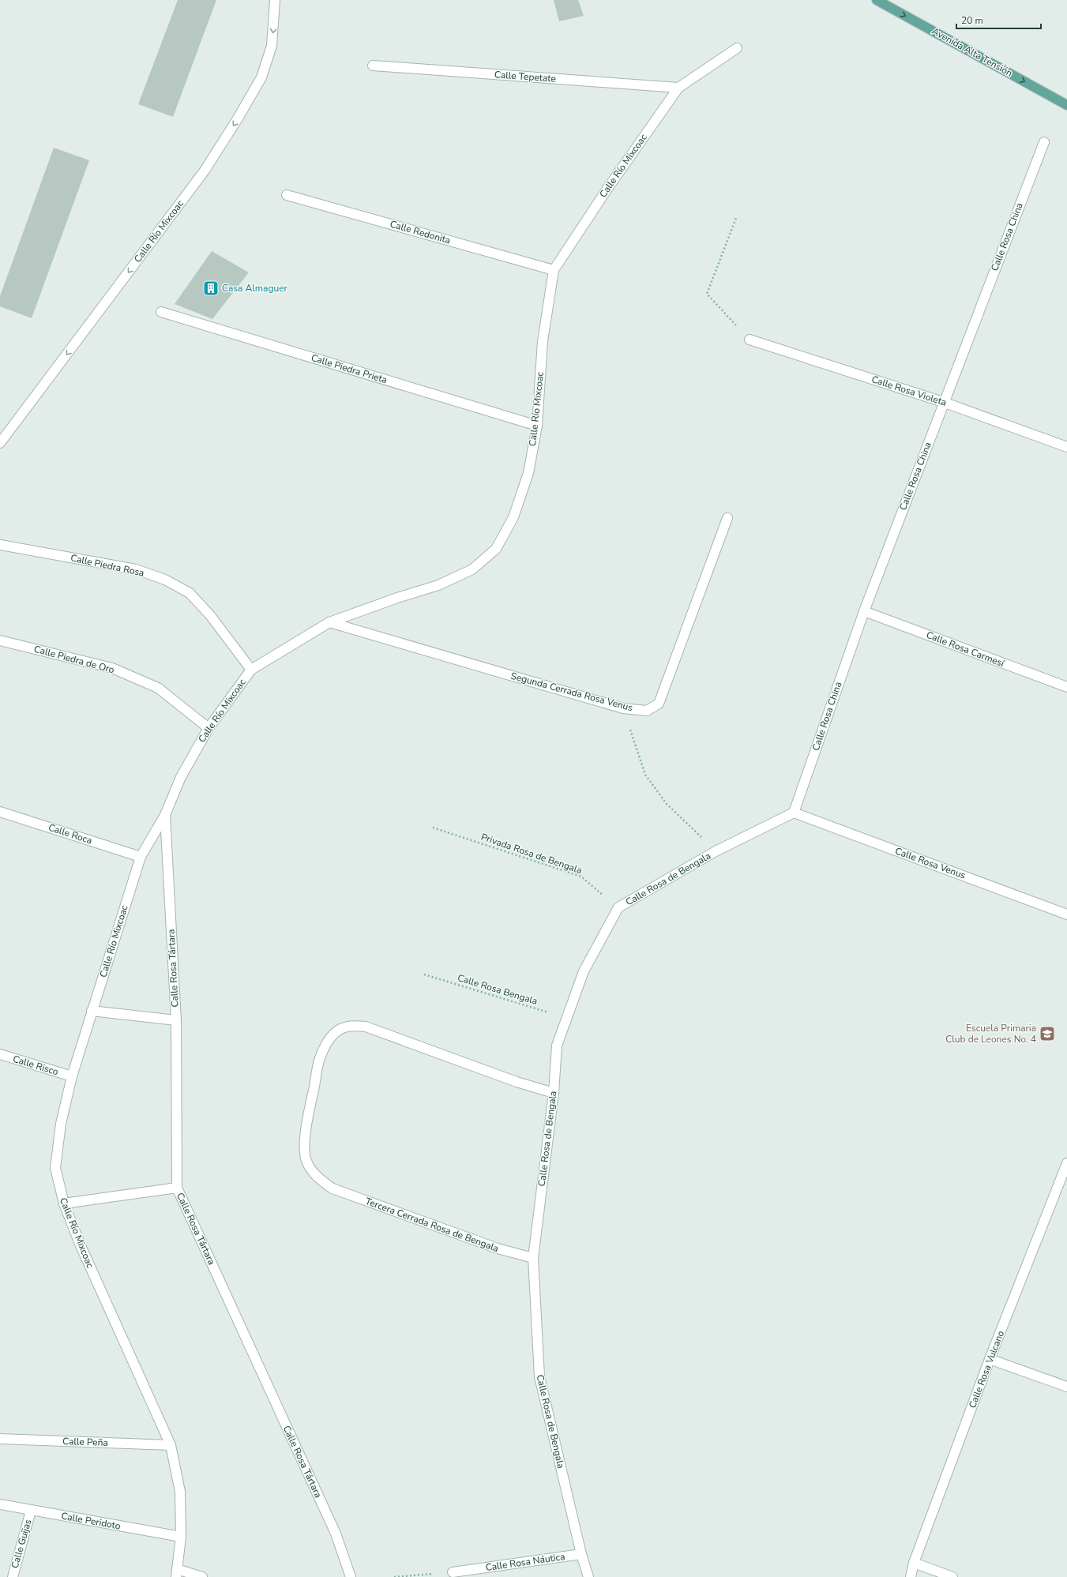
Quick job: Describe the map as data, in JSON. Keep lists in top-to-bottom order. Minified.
{"streets":{"main road":["Avenida Alta Tensión"],"street":["Calle Tepetate","Calle Río Mixcoac","Calle Redonita","Calle Rosa China","Calle Piedra Prieta","Calle Rosa Violeta","Calle Piedra Rosa","Calle Rosa Carmesí","Calle Piedra de Oro","Segunda Cerrada Rosa Venus","Calle Roca","Calle Rosa Venus","Calle Rosa de Bengala","Calle Rosa Tártara","Calle Risco","Tercera Cerrada Rosa de Bengala","Calle Rosa Vulcano","Calle Peña","Calle Peridoto","Calle Guijas","Calle Rosa Náutica"],"path":["Privada Rosa de Bengala","Calle Rosa Bengala"]},"crossings":[["Calle Tepetate","Calle Río Mixcoac"],["Calle Río Mixcoac","Calle Redonita"],["Calle Río Mixcoac","Calle Piedra Prieta"],["Calle Río Mixcoac","Calle Piedra Rosa"],["Calle Río Mixcoac","Calle Piedra de Oro"],["Calle Río Mixcoac","Segunda Cerrada Rosa Venus"],["Calle Río Mixcoac","Calle Roca"],["Calle Río Mixcoac","Calle Rosa Tártara"],["Calle Río Mixcoac","Calle Risco"],["Calle Río Mixcoac","Calle Peña"],["Calle Río Mixcoac","Calle Peridoto"],["Calle Rosa China","Calle Rosa Violeta"],["Calle Rosa China","Calle Rosa Carmesí"],["Calle Rosa China","Calle Rosa Venus"],["Calle Rosa China","Calle Rosa de Bengala"],["Privada Rosa de Bengala","Calle Rosa de Bengala"],["Calle Rosa Venus","Calle Rosa de Bengala"],["Calle Rosa de Bengala","Calle Rosa Bengala"],["Calle Rosa de Bengala","Tercera Cerrada Rosa de Bengala"],["Calle Rosa de Bengala","Calle Rosa Náutica"],["Calle Peridoto","Calle Guijas"]],"one_way":["Avenida Alta Tensión"],"places":{"building":["Casa Almaguer"],"school or university":["Escuela Primaria Club de Leones No. 4"]},"scale_bar":"20 m"}
